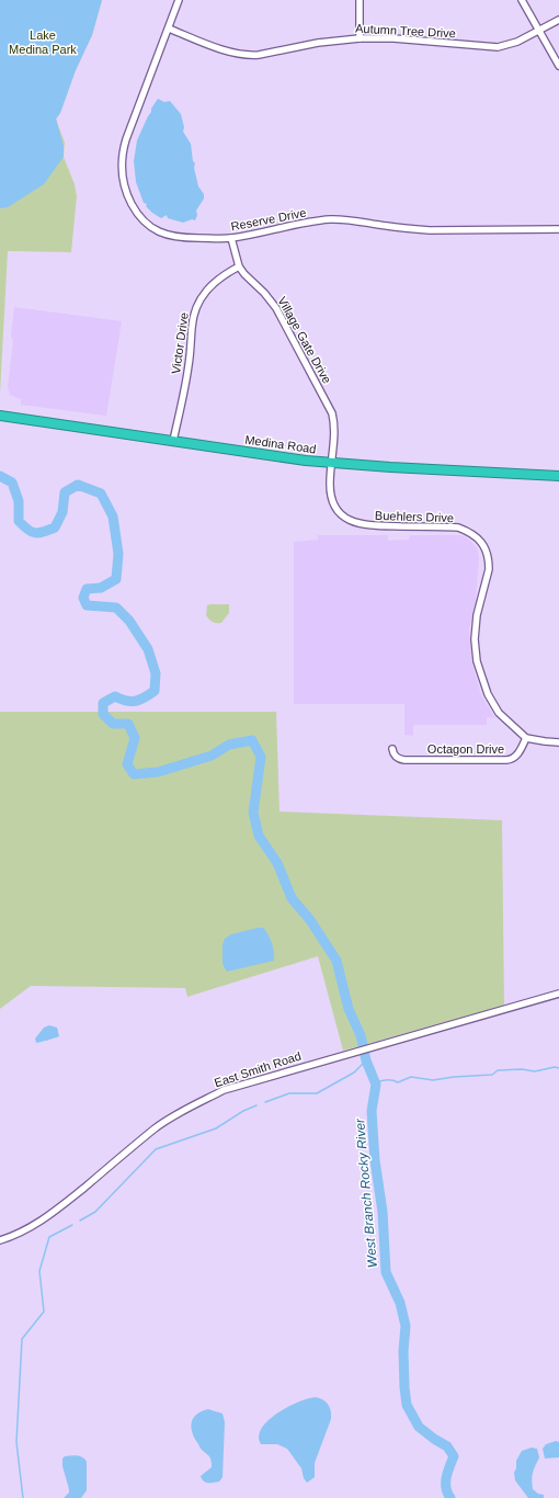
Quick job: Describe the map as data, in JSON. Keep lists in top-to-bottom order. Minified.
{"streets":{"highway":["Medina Road"],"street":["Autumn Tree Drive","Reserve Drive","Village Gate Drive","Victor Drive","Buehlers Drive","Octagon Drive","East Smith Road"]},"crossings":[["Autumn Tree Drive","Reserve Drive"],["Reserve Drive","Village Gate Drive"],["Village Gate Drive","Victor Drive"],["Village Gate Drive","Medina Road"],["Village Gate Drive","Buehlers Drive"],["Victor Drive","Medina Road"],["Medina Road","Buehlers Drive"],["Buehlers Drive","Octagon Drive"]],"water":["West Branch Rocky River"],"parks":["Lake Medina Park"]}
